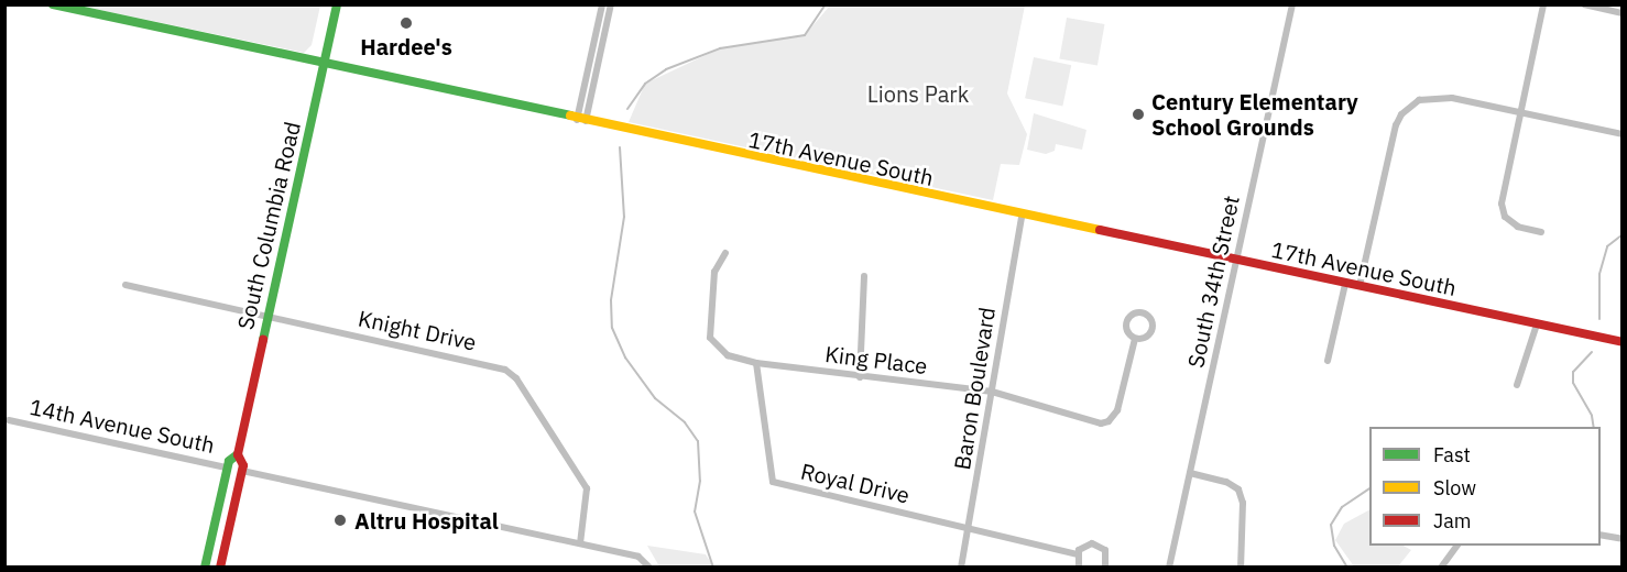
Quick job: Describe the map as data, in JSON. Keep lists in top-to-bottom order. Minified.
{"streets":{"street":["17th Avenue South","South Columbia Road","South 34th Street","Knight Drive","King Place","Baron Boulevard","14th Avenue South","Royal Drive"]},"crossings":[["17th Avenue South","South Columbia Road"],["17th Avenue South","South 34th Street"],["17th Avenue South","Baron Boulevard"],["South Columbia Road","Knight Drive"],["South Columbia Road","14th Avenue South"],["King Place","Baron Boulevard"],["King Place","Royal Drive"],["Baron Boulevard","Royal Drive"]],"parks":["Lions Park"],"places":["Hardee's","Century Elementary School Grounds","Altru Hospital"],"legend":["Fast","Slow","Jam"]}
